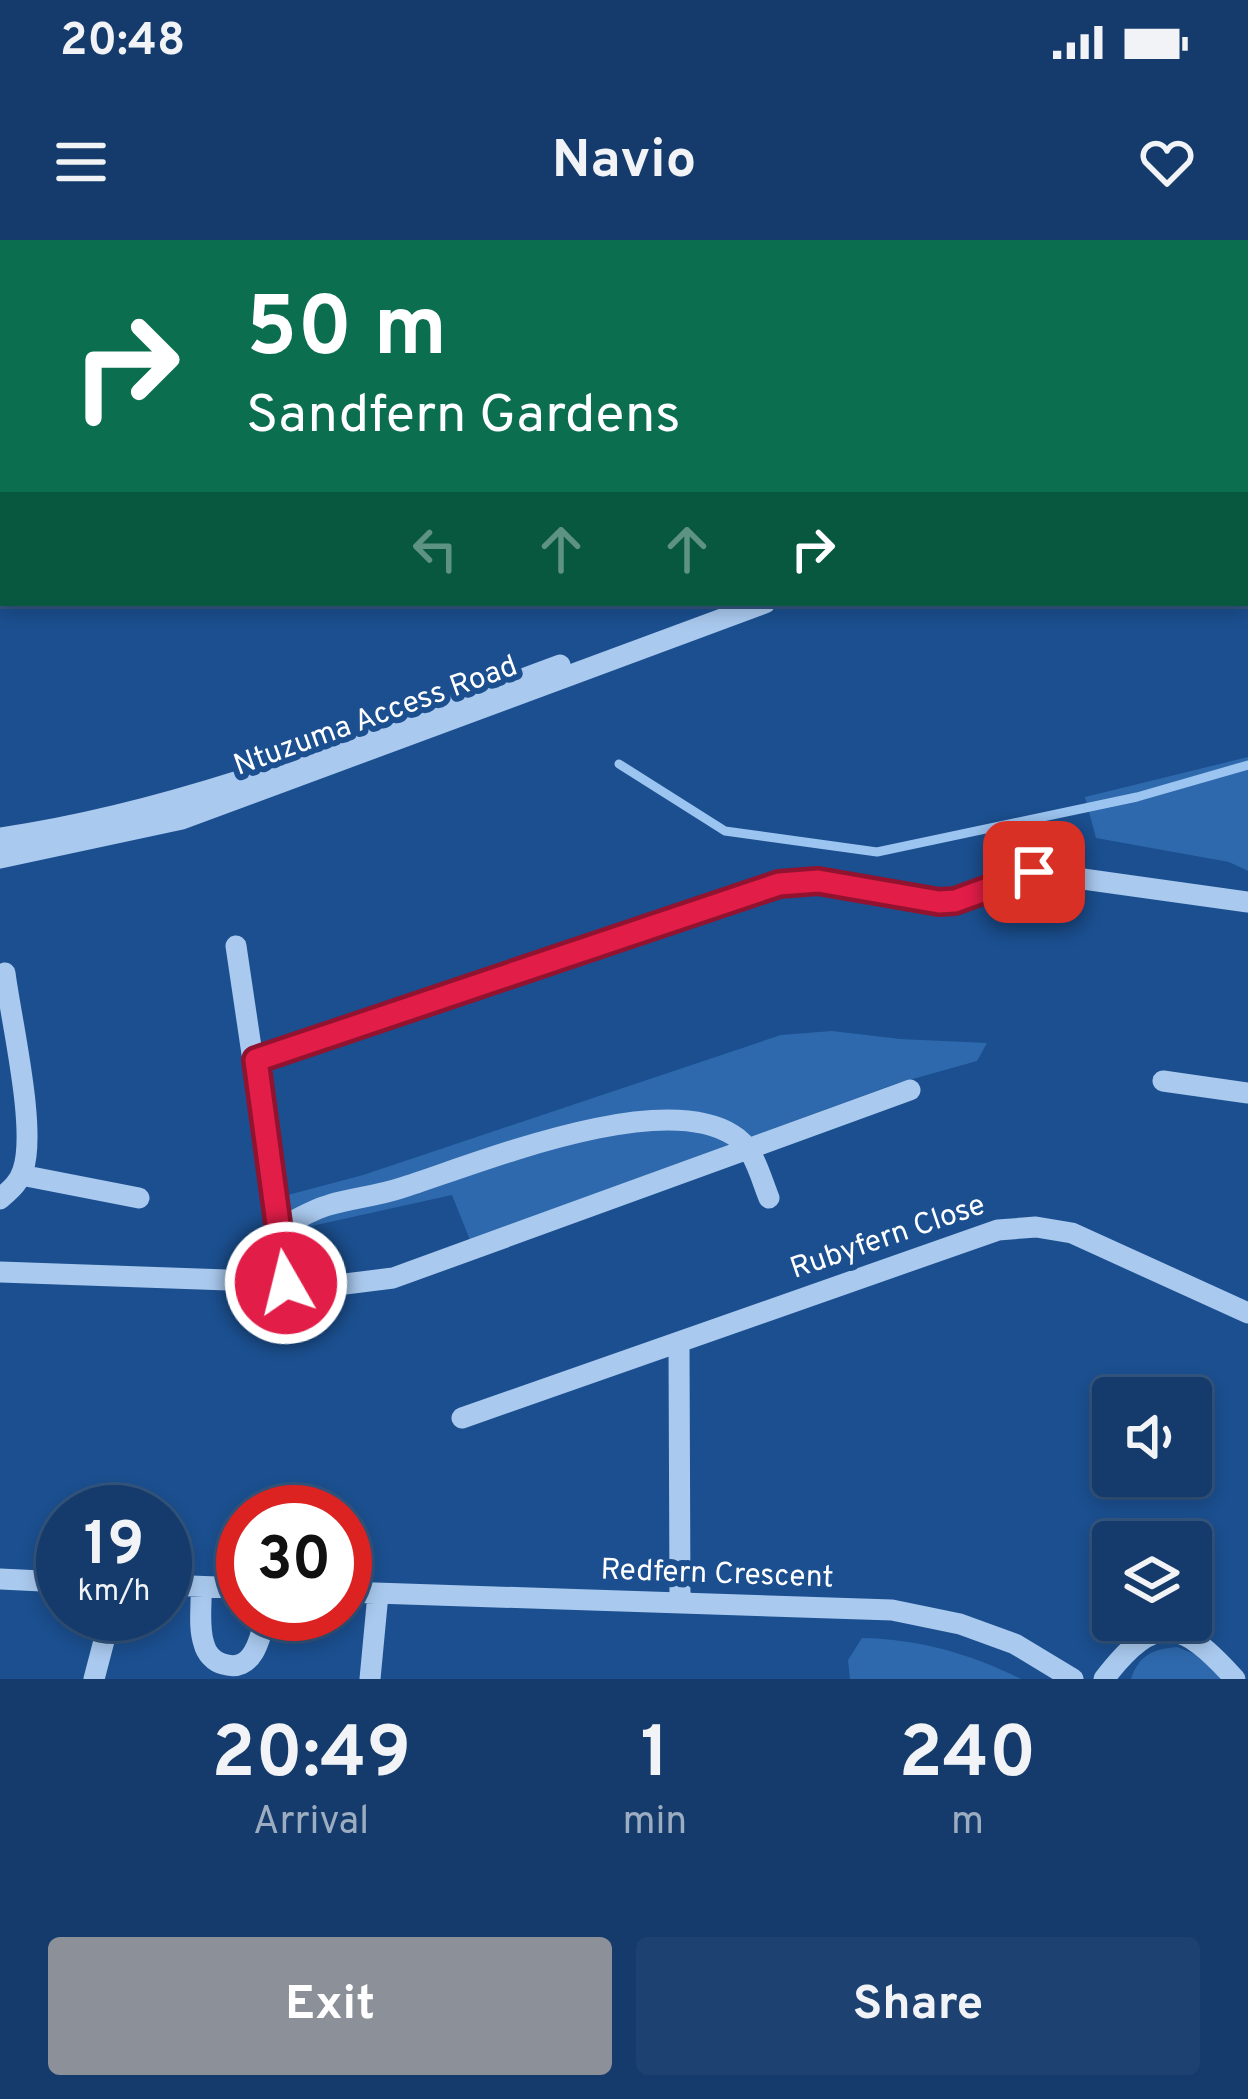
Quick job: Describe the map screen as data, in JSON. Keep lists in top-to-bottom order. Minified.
{"streets":{"street":["Ntuzuma Access Road","Rubyfern Close","Redfern Crescent"]},"page":{"status":"20:48","header":"Navio","turn":["50 m","Sandfern Gardens"],"speed":"19 km/h","limit":"30","eta":["20:49","Arrival","1","min","240","m"],"buttons":["Exit","Share"]}}
